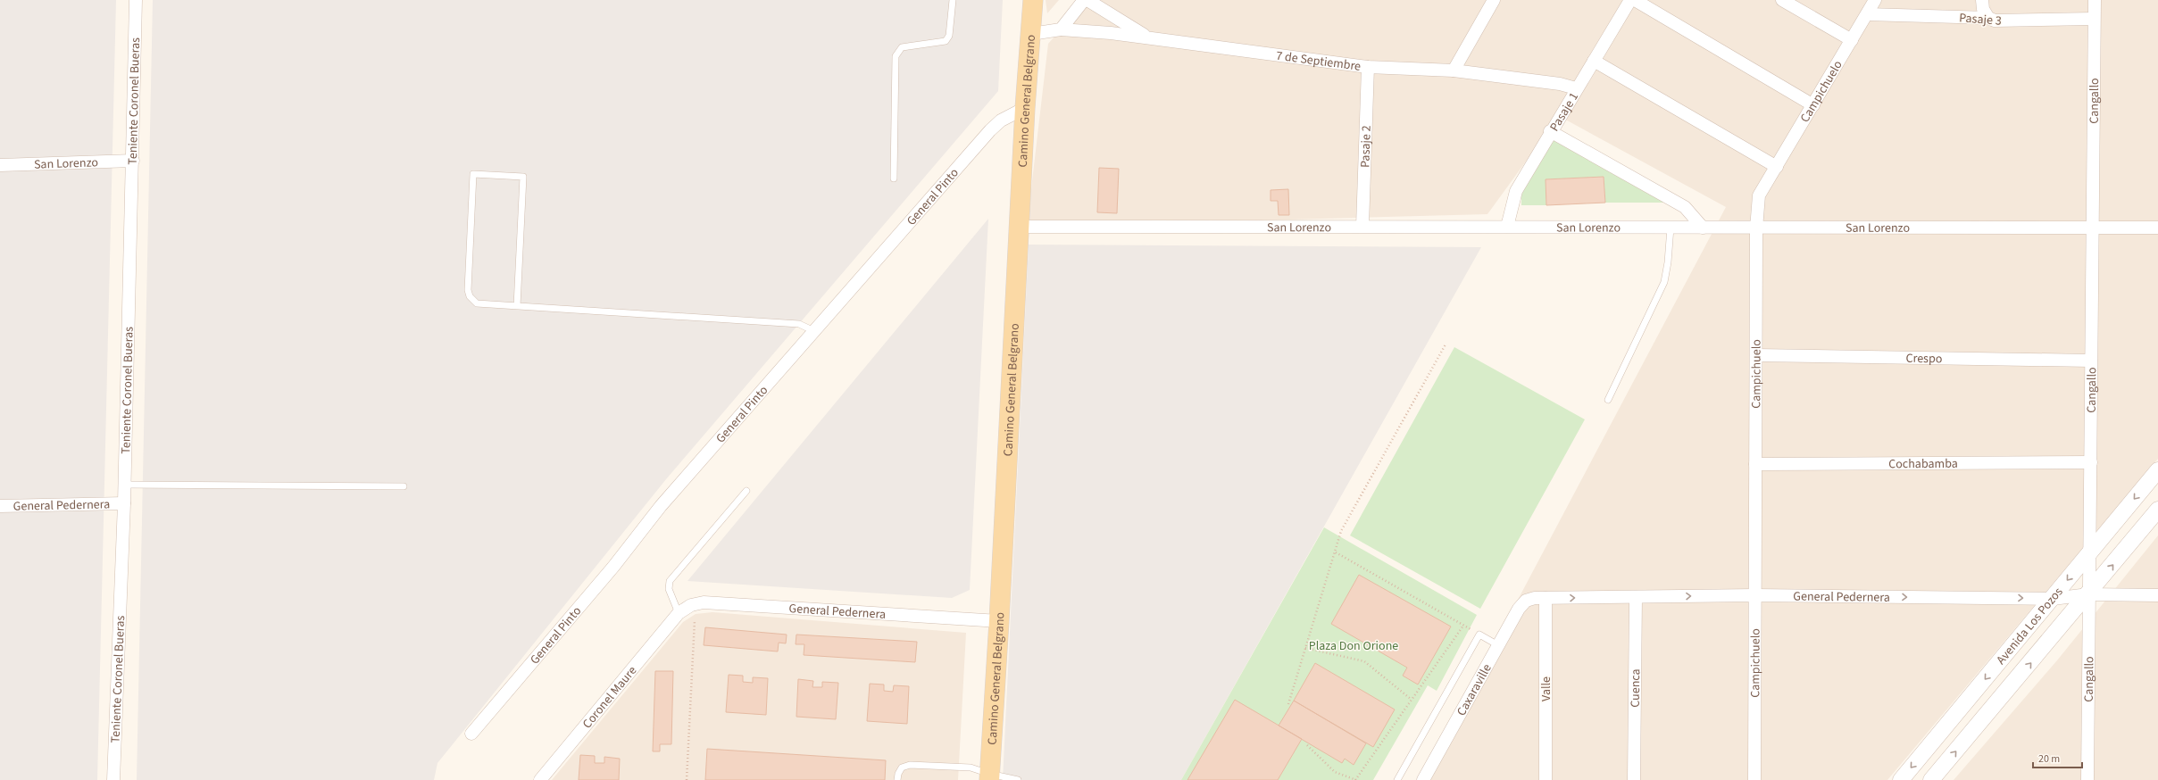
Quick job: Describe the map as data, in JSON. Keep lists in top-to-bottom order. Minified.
{"streets":{"main road":["Camino General Belgrano"],"street":["Pasaje 3","7 de Septiembre","Campichuelo","Teniente Coronel Bueras","Cangallo","Pasaje 1","Pasaje 2","San Lorenzo","General Pinto","Crespo","Cochabamba","General Pedernera","Avenida Los Pozos","Cuenca","Valle","Caxaraville","Coronel Maure"]},"crossings":[["Pasaje 3","Campichuelo"],["Pasaje 3","Cangallo"],["7 de Septiembre","Pasaje 1"],["7 de Septiembre","Pasaje 2"],["Campichuelo","San Lorenzo"],["Campichuelo","Crespo"],["Campichuelo","Cochabamba"],["Campichuelo","General Pedernera"],["Teniente Coronel Bueras","San Lorenzo"],["Teniente Coronel Bueras","General Pedernera"],["Cangallo","San Lorenzo"],["Cangallo","Crespo"],["Cangallo","Cochabamba"],["Cangallo","General Pedernera"],["Cangallo","Avenida Los Pozos"],["Camino General Belgrano","San Lorenzo"],["Camino General Belgrano","General Pinto"],["Camino General Belgrano","General Pedernera"],["Pasaje 1","San Lorenzo"],["Pasaje 2","San Lorenzo"],["General Pedernera","Avenida Los Pozos"],["General Pedernera","Cuenca"],["General Pedernera","Valle"],["General Pedernera","Caxaraville"],["General Pedernera","Coronel Maure"]],"one_way":["General Pedernera"],"parks":["Plaza Don Orione"],"scale_bar":"20 m"}
